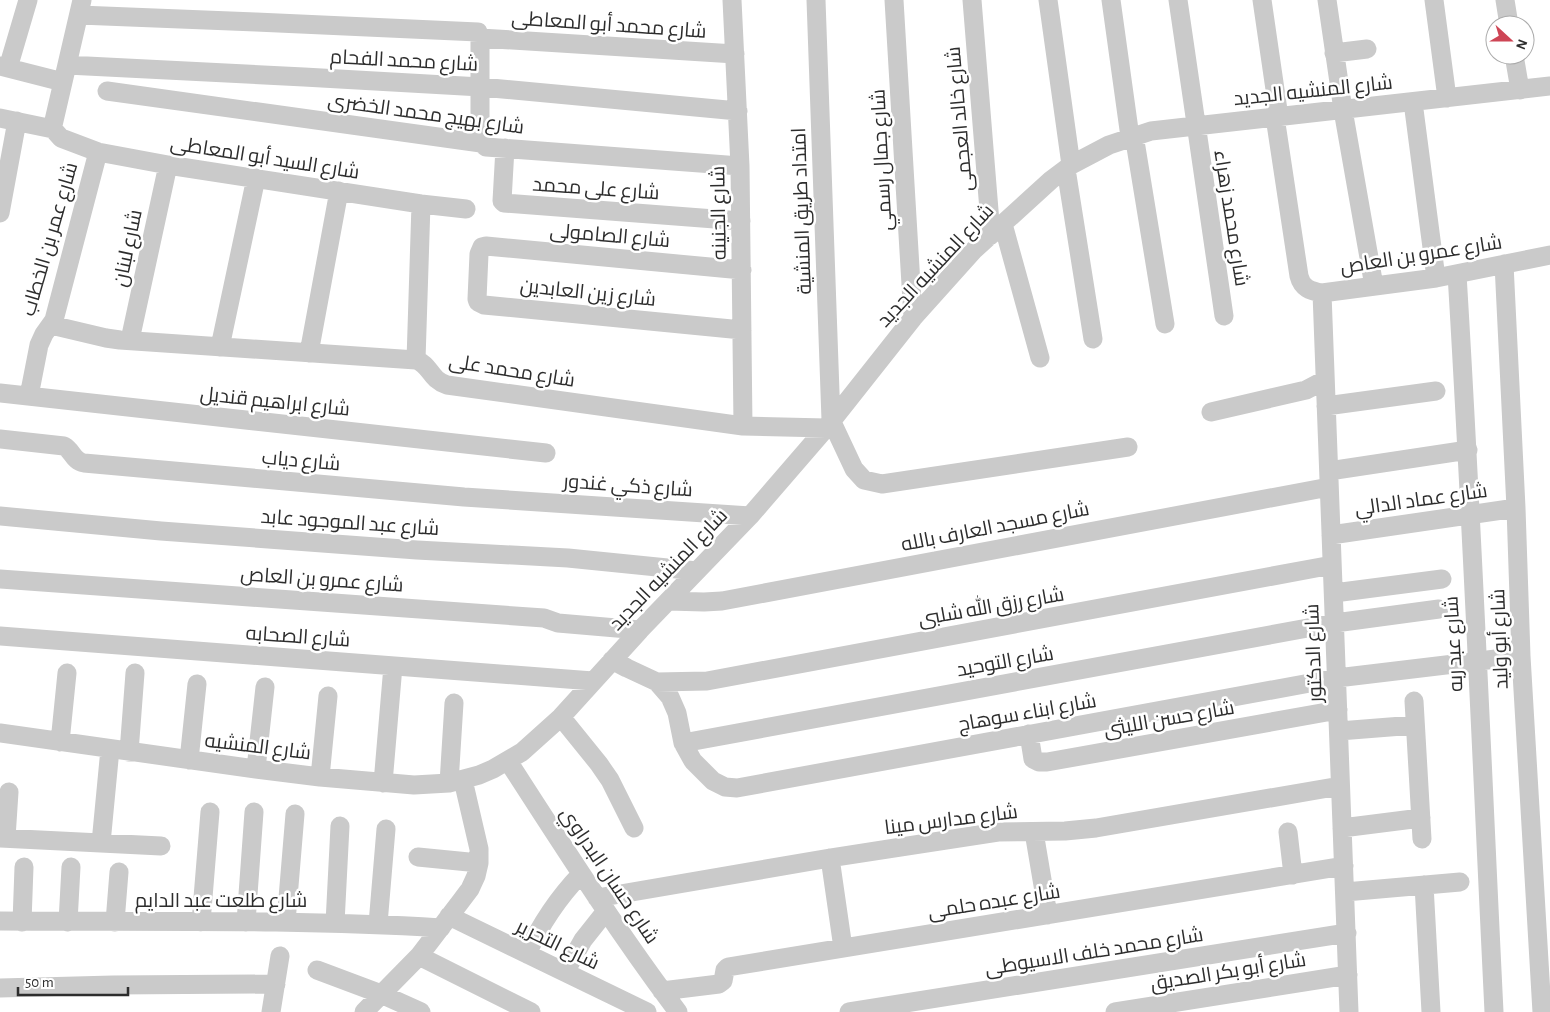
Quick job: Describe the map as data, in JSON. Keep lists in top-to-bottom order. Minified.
{"streets":{"street":["شارع محمد أبو المعاطى","شارع محمد الفحام","شارع المنشيه الجديد","شارع بهيج محمد الخضرى","شارع خالد العجمى","شارع السيد أبو المعاطى","شارع جمال رسمي","شارع على محمد","امتداد طريق المنشية","شارع الجنينه","شارع محمد زهراء","شارع الصامولى","شارع عمر بن الخطاب","شارع لبنان","شارع عمرو بن العاص","شارع زين العابدين","شارع محمد على","شارع ابراهيم قنديل","شارع دياب","شارع ذكي غندور","شارع عماد الدالي","شارع عبد الموجود عابد","شارع مسجد العارف بالله","شارع رزق الله شلبى","شارع الصحابه","شارع أبو وليد","شارع عبد ربه","شارع الدكتور","شارع التوحيد","شارع ابناء سوهاج","شارع حسن الليثى","شارع المنشيه","شارع مدارس مينا","شارع حسان البدراوي","شارع طلعت عبد الدايم","شارع عبده حلمى","شارع التحرير","شارع محمد خلف الاسيوطى","شارع أبو بكر الصديق"]},"crossings":[["شارع محمد أبو المعاطى","شارع الجنينه"],["شارع محمد الفحام","شارع الجنينه"],["شارع المنشيه الجديد","شارع خالد العجمى"],["شارع المنشيه الجديد","شارع جمال رسمي"],["شارع المنشيه الجديد","امتداد طريق المنشية"],["شارع المنشيه الجديد","شارع محمد زهراء"],["شارع المنشيه الجديد","شارع عمرو بن العاص"],["شارع المنشيه الجديد","شارع محمد على"],["شارع المنشيه الجديد","شارع ذكي غندور"],["شارع المنشيه الجديد","شارع عبد الموجود عابد"],["شارع المنشيه الجديد","شارع مسجد العارف بالله"],["شارع المنشيه الجديد","شارع الصحابه"],["شارع المنشيه الجديد","شارع المنشيه"],["شارع المنشيه الجديد","شارع حسان البدراوي"],["شارع بهيج محمد الخضرى","شارع على محمد"],["شارع بهيج محمد الخضرى","شارع الجنينه"],["شارع السيد أبو المعاطى","شارع عمر بن الخطاب"],["شارع السيد أبو المعاطى","شارع لبنان"],["شارع على محمد","شارع الجنينه"],["امتداد طريق المنشية","شارع محمد على"],["شارع الجنينه","شارع الصامولى"],["شارع الجنينه","شارع زين العابدين"],["شارع الجنينه","شارع محمد على"],["شارع الصامولى","شارع زين العابدين"],["شارع عمر بن الخطاب","شارع ابراهيم قنديل"],["شارع عمرو بن العاص","شارع أبو وليد"],["شارع عمرو بن العاص","شارع عبد ربه"],["شارع عمرو بن العاص","شارع الدكتور"],["شارع دياب","شارع ذكي غندور"],["شارع عماد الدالي","شارع أبو وليد"],["شارع عماد الدالي","شارع عبد ربه"],["شارع عماد الدالي","شارع الدكتور"],["شارع مسجد العارف بالله","شارع عبد ربه"],["شارع مسجد العارف بالله","شارع الدكتور"],["شارع رزق الله شلبى","شارع الدكتور"],["شارع أبو وليد","شارع ابناء سوهاج"],["شارع عبد ربه","شارع ابناء سوهاج"],["شارع الدكتور","شارع التوحيد"],["شارع الدكتور","شارع ابناء سوهاج"],["شارع الدكتور","شارع حسن الليثى"],["شارع الدكتور","شارع مدارس مينا"],["شارع الدكتور","شارع عبده حلمى"],["شارع الدكتور","شارع محمد خلف الاسيوطى"],["شارع الدكتور","شارع أبو بكر الصديق"],["شارع التوحيد","شارع ابناء سوهاج"],["شارع ابناء سوهاج","شارع حسن الليثى"],["شارع المنشيه","شارع حسان البدراوي"],["شارع مدارس مينا","شارع حسان البدراوي"],["شارع حسان البدراوي","شارع عبده حلمى"],["شارع طلعت عبد الدايم","شارع التحرير"]],"scale_bar":"50 m","north":"right"}
